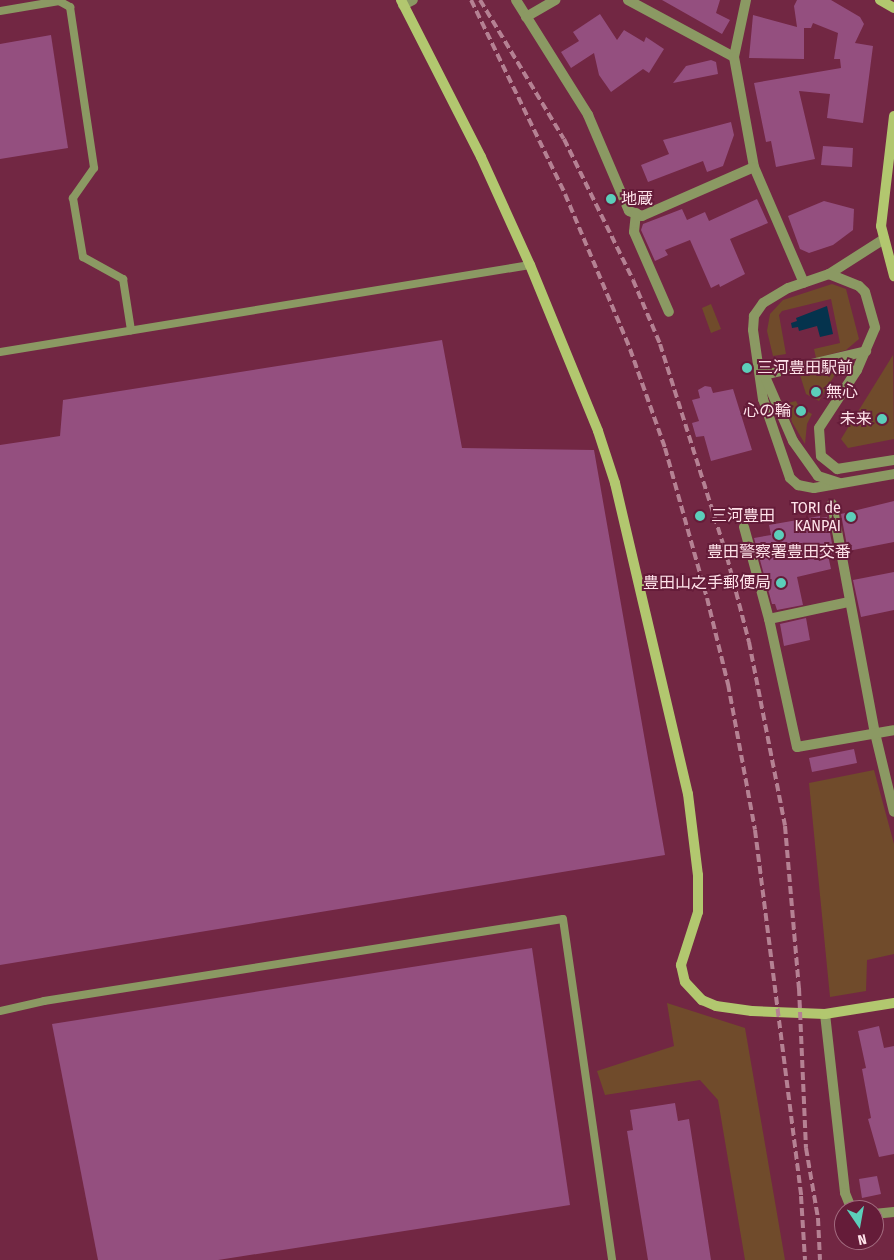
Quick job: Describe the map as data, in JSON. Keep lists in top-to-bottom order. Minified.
{"places":["地蔵","三河豊田駅前","無心","心の輪","未来","三河豊田","TORI de KANPAI","豊田警察署豊田交番","豊田山之手郵便局"],"north":"bottom"}
